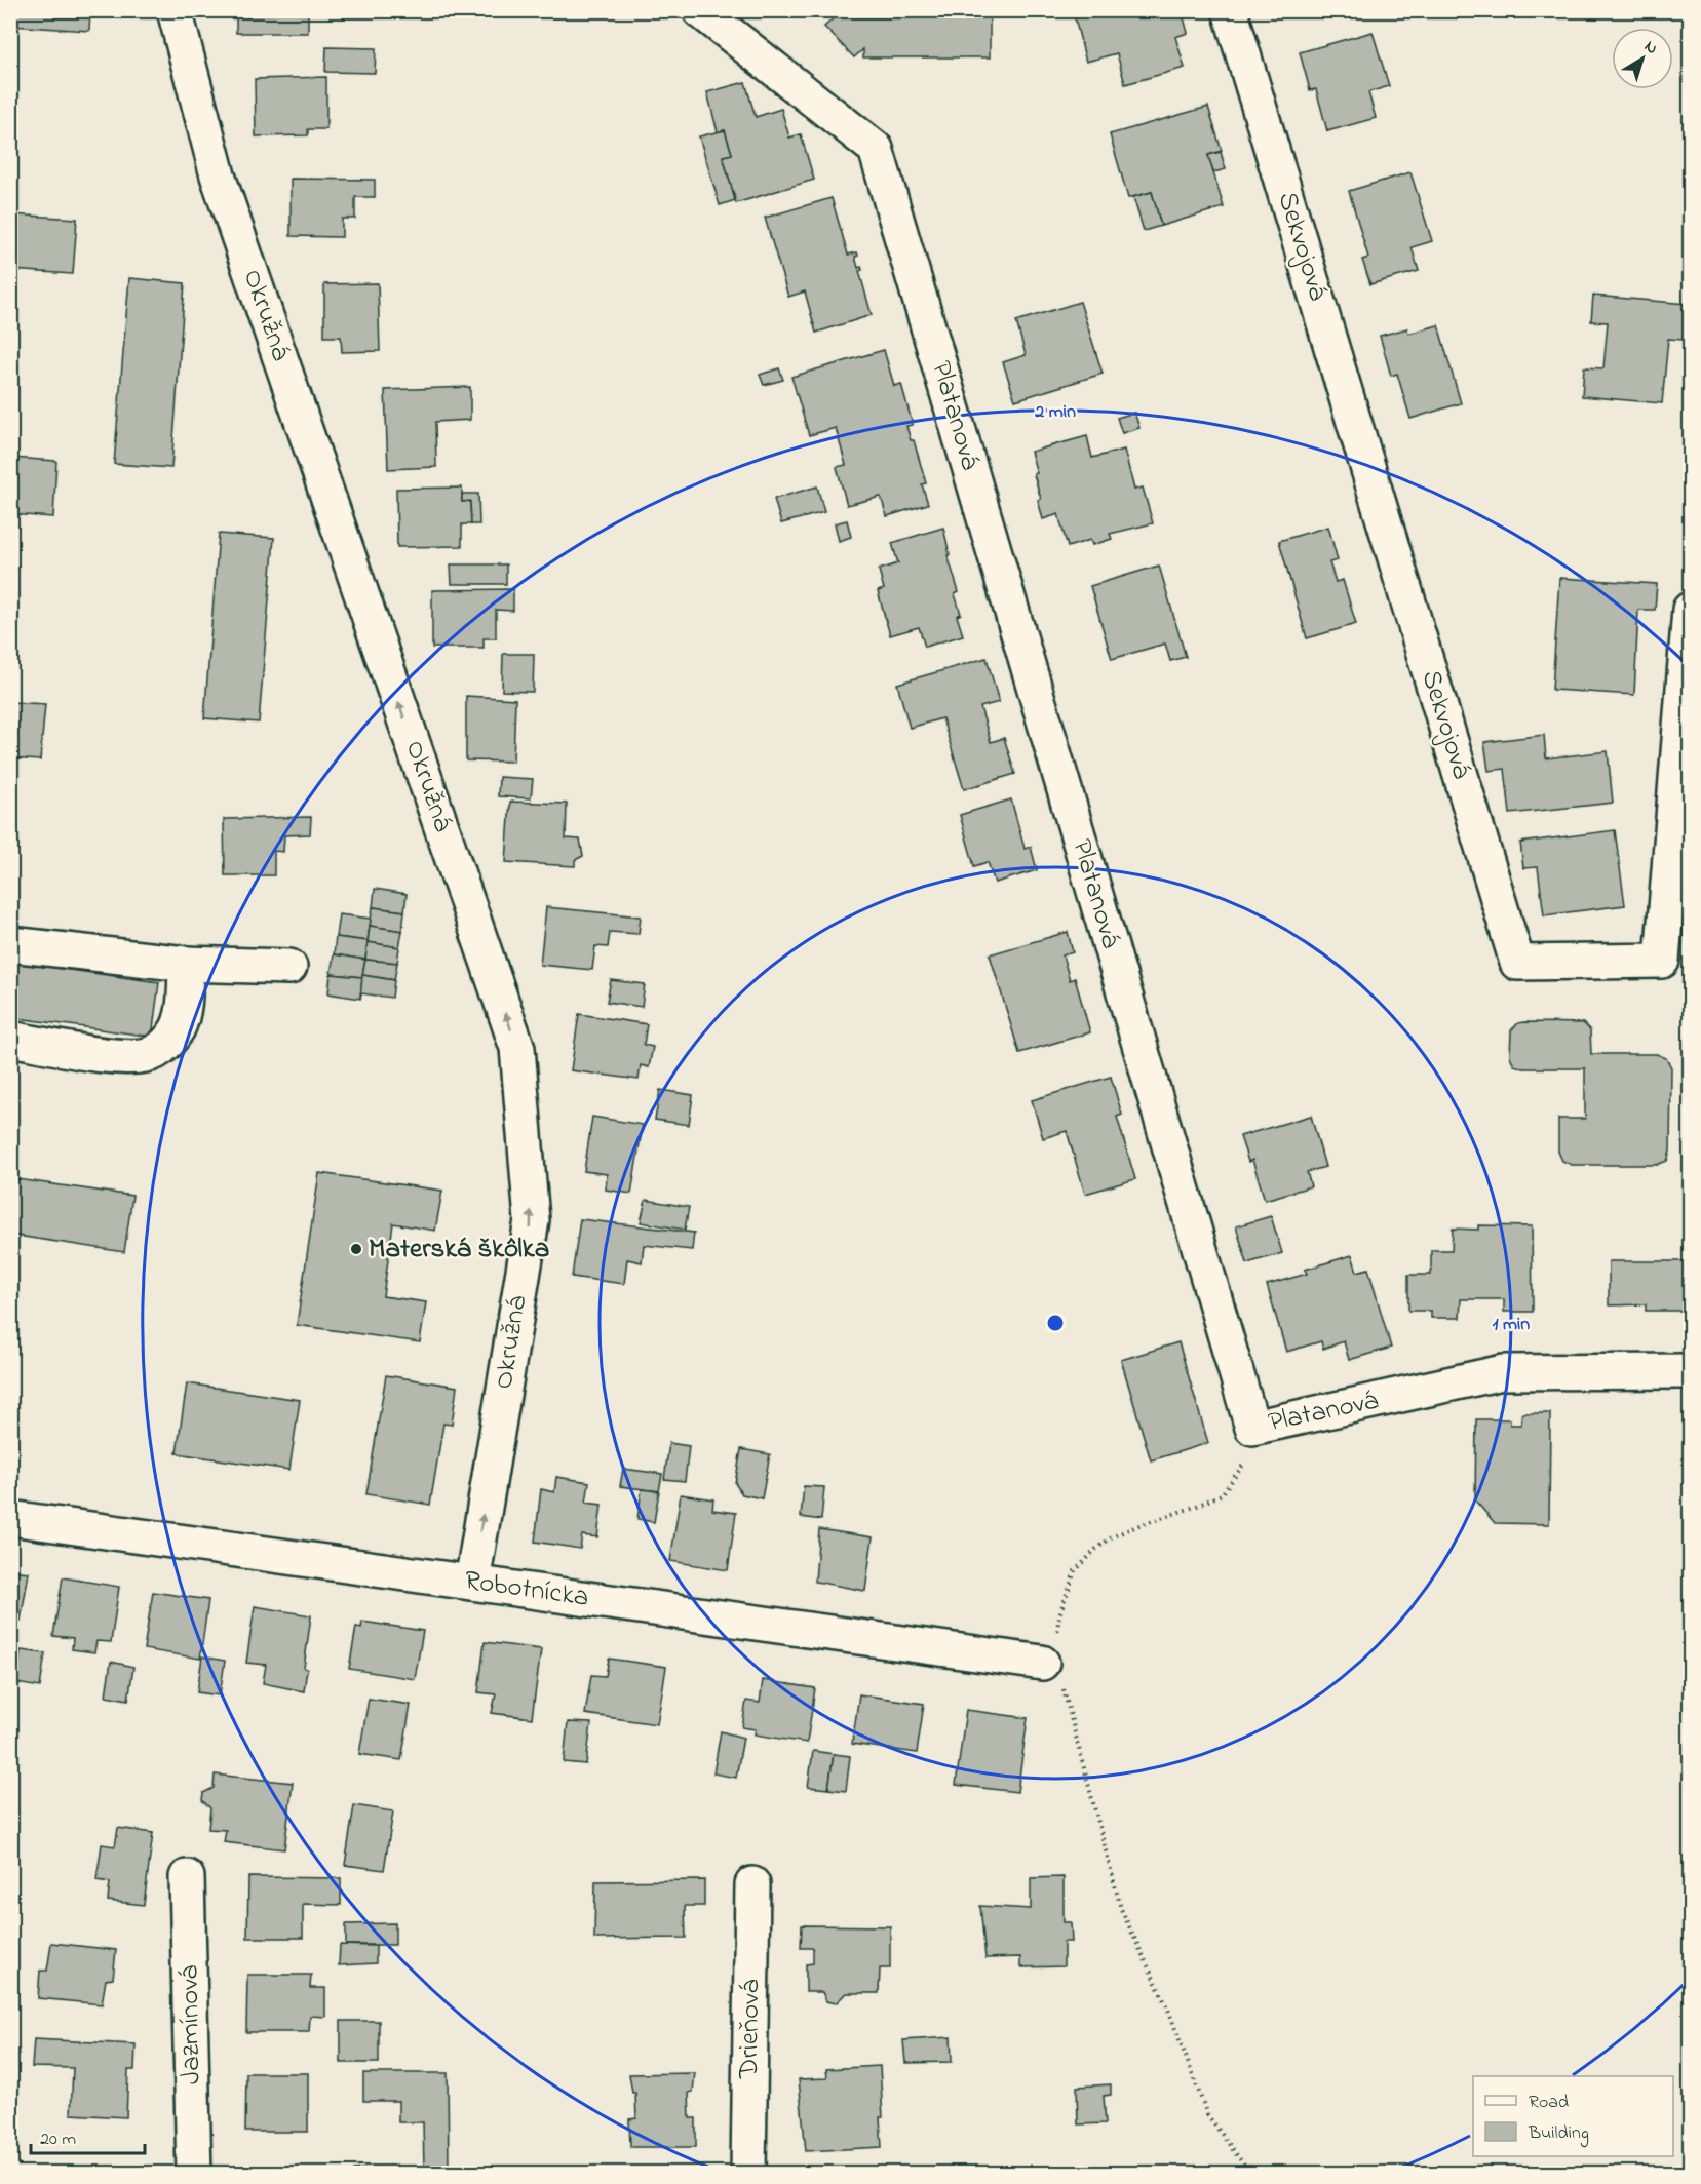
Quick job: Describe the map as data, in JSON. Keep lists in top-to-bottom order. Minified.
{"streets":{"street":["Sekvojová","Okružná","Platanová","Robotnícka","Jazmínová","Drieňová"]},"crossings":[["Okružná","Robotnícka"]],"one_way":["Okružná"],"places":["Materská škôlka"],"legend":["Road","Building"],"scale_bar":"20 m","north":"top right","rings":["2 min","1 min"]}
